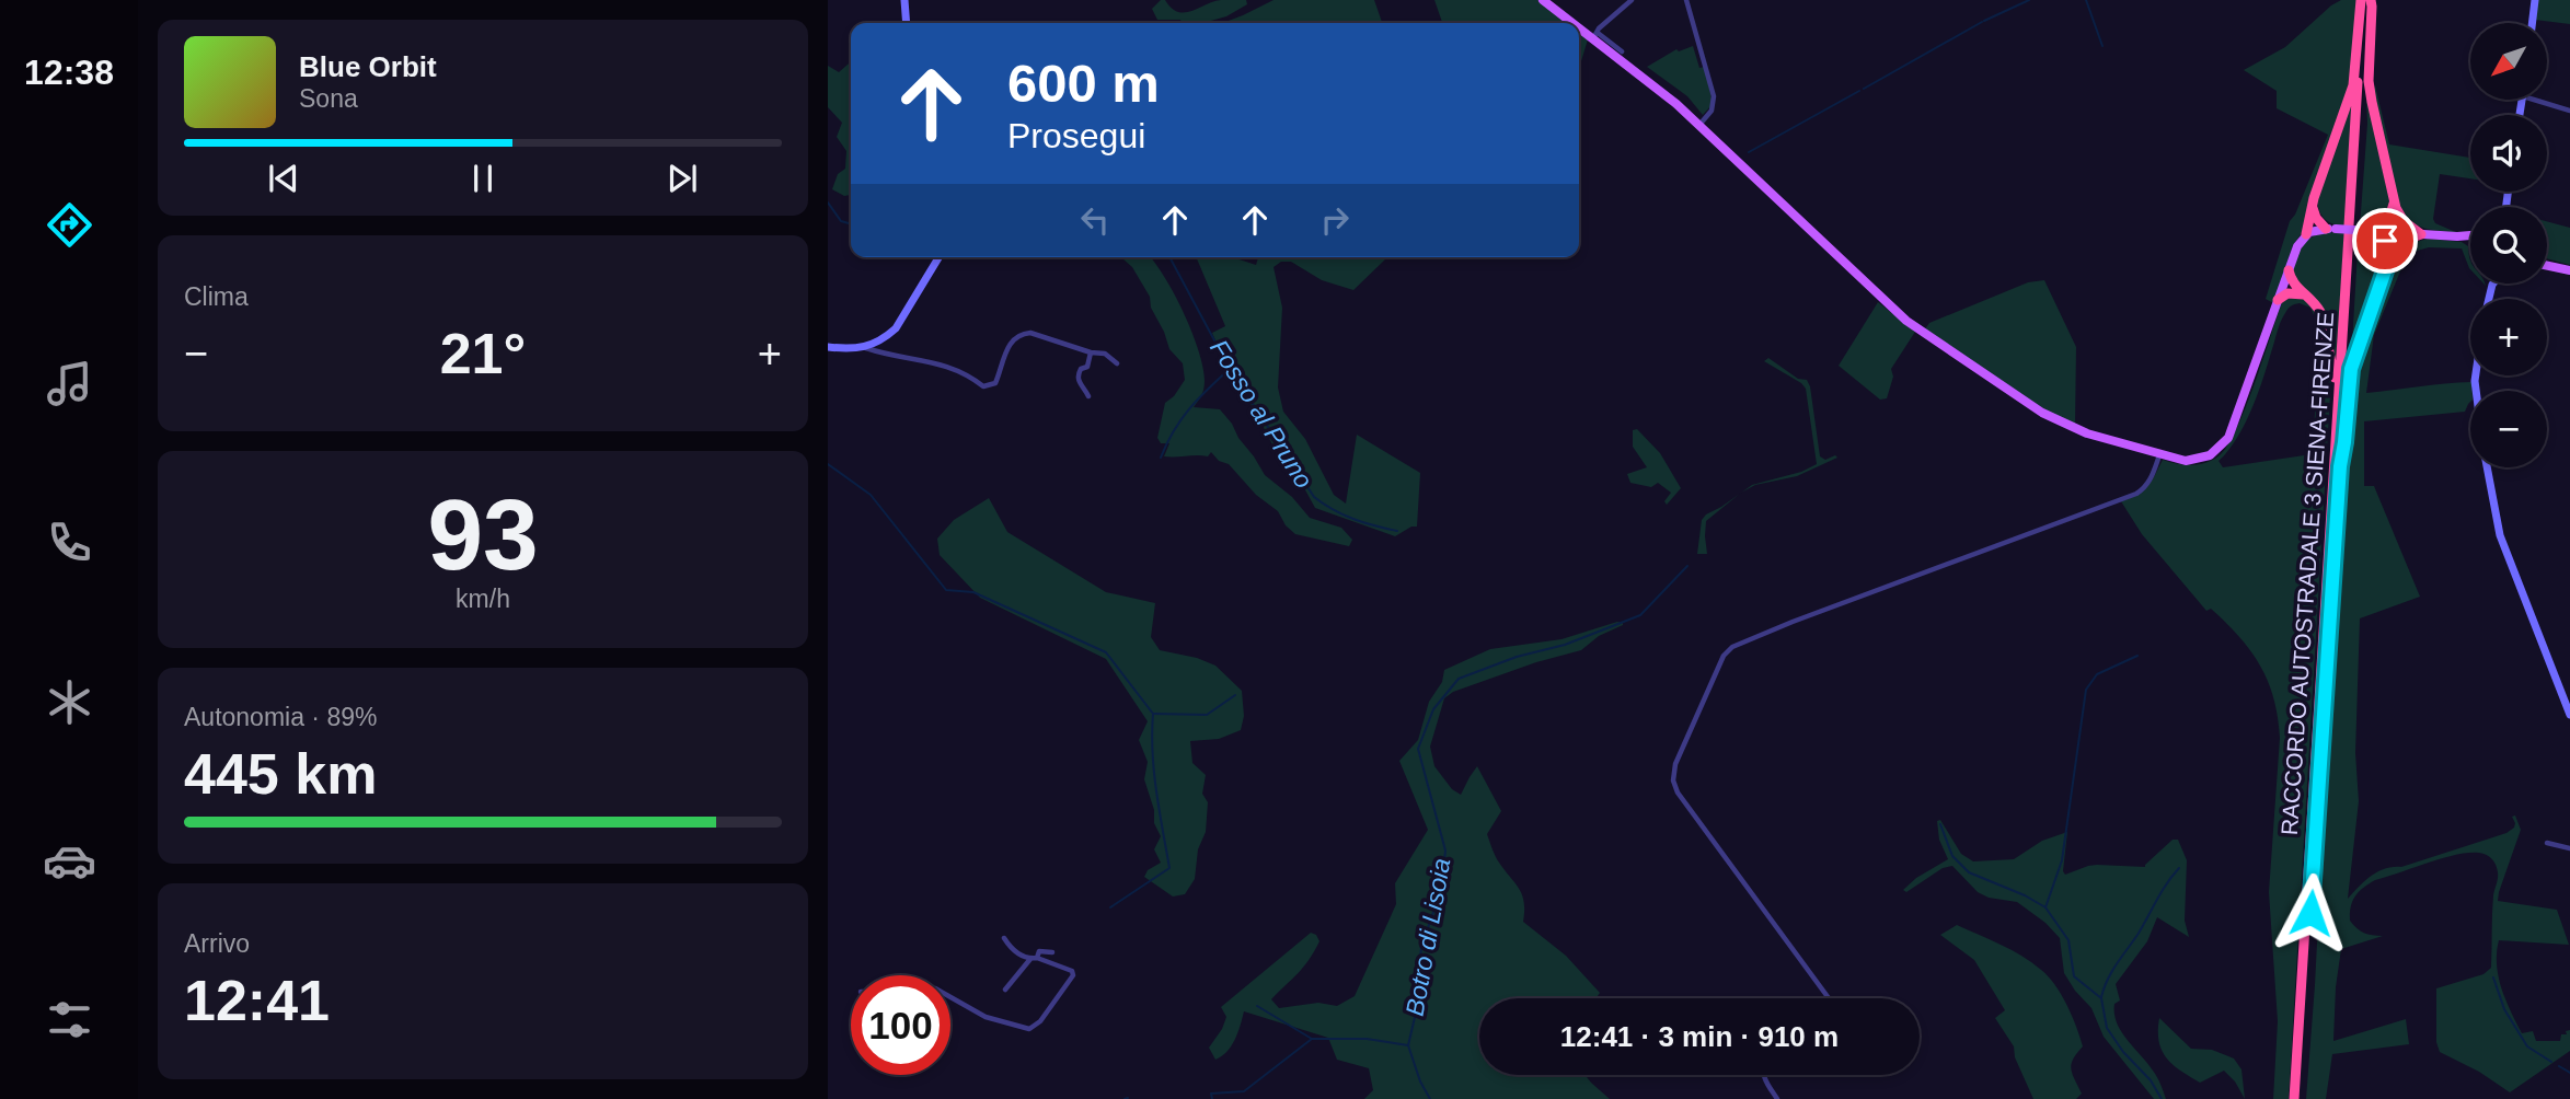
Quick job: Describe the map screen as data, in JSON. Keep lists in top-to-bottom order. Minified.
{"streets":{"highway":["RACCORDO AUTOSTRADALE 3 SIENA-FIRENZE"]},"water":["Fosso al Pruno","Botro di Lisoia"],"north":"bottom left","page":{"tabs":"12:38","map_buttons":["+","−"],"turn":["600 m","Prosegui"],"song":["Blue Orbit","Sona"],"tile":["Clima",["93","km/h"],["Autonomia · 89%","445 km"],["Arrivo","12:41"]],"heat":["−","21°","+"],"limit":"100","trip":"12:41 · 3 min · 910 m"}}
